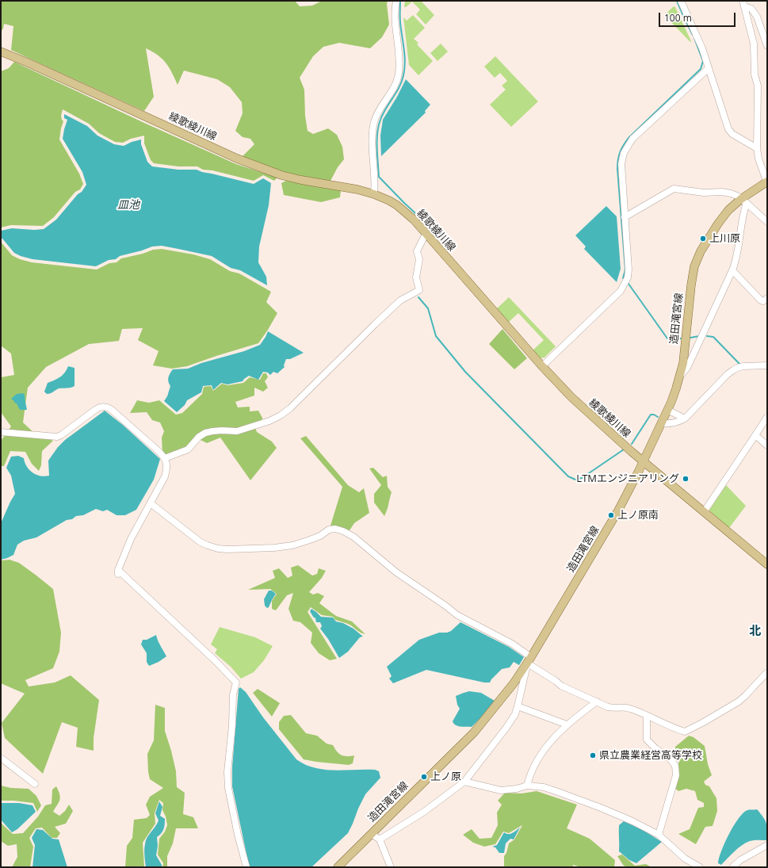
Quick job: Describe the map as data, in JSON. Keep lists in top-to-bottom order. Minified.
{"streets":{"main road":["綾歌綾川線","造田滝宮線"]},"crossings":[["綾歌綾川線","造田滝宮線"]],"districts":["北"],"water":["皿池"],"places":["上川原","LTMエンジニアリング","上ノ原南","県立農業経営高等学校","上ノ原"],"scale_bar":"100 m"}
